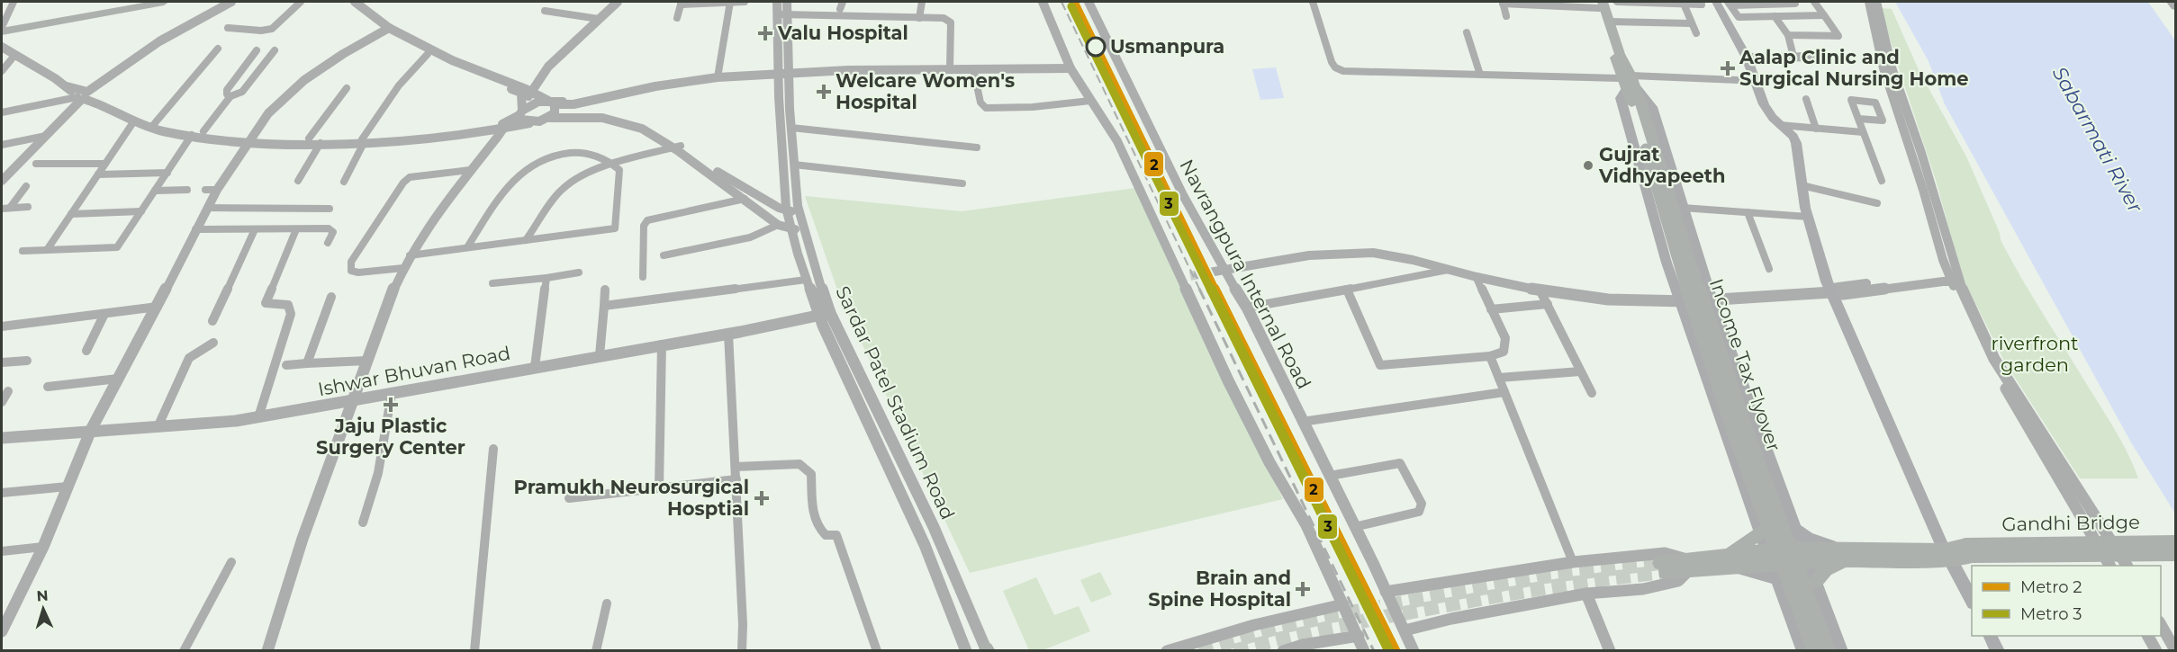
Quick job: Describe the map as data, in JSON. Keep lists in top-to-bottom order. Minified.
{"streets":{"main road":["Income Tax Flyover","Gandhi Bridge"],"street":["Navrangpura Internal Road","Ishwar Bhuvan Road","Sardar Patel Stadium Road"]},"crossings":[["Ishwar Bhuvan Road","Sardar Patel Stadium Road"]],"water":["Sabarmati River"],"parks":["riverfront garden"],"places":{"health":["Valu Hospital","Aalap Clinic and Surgical Nursing Home","Welcare Women's Hospital","Jaju Plastic Surgery Center","Pramukh Neurosurgical Hosptial","Brain and Spine Hospital"],"other":["Usmanpura","Gujrat Vidhyapeeth"]},"lines":["metro line 2","metro line 3"],"legend":["Metro 2","Metro 3"],"north":"top"}
